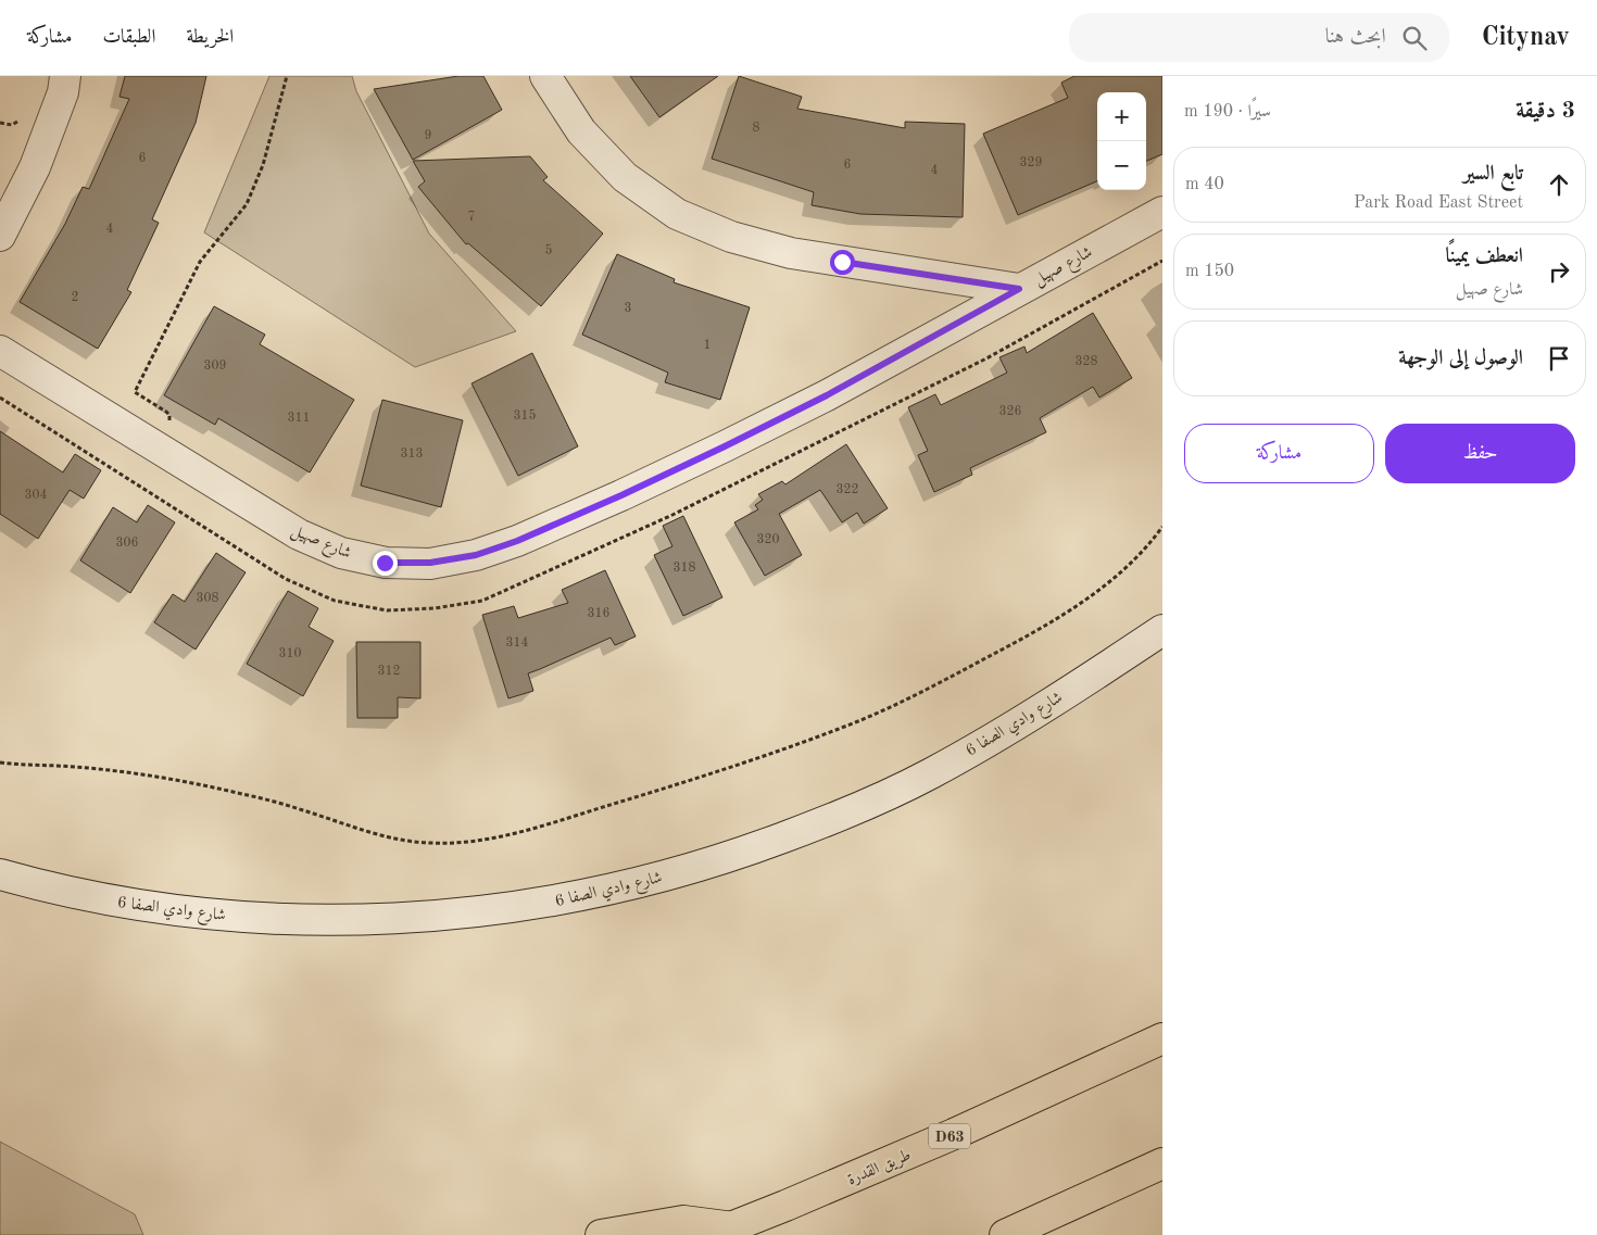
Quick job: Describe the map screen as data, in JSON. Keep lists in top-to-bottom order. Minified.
{"streets":{"main road":["D63","طريق القدرة"],"street":["شارع صهيل","شارع وادي الصفا 6"]},"house_numbers":["8","9","6","329","6","4","7","4","5","2","3","1","328","309","326","315","311","313","322","304","320","306","318","308","316","314","310","312"],"page":{"header":"Citynav","search":"ابحث هنا","nav":["الخريطة","الطبقات","مشاركة"],"heading":["3 دقيقة","سيرًا · 190 m"],"map_buttons":["+","−"],"list":[["تابع السير","Park Road East Street","40 m"],["انعطف يمينًا","شارع صهيل","150 m"],"الوصول إلى الوجهة"],"buttons":["حفظ","مشاركة"]}}
